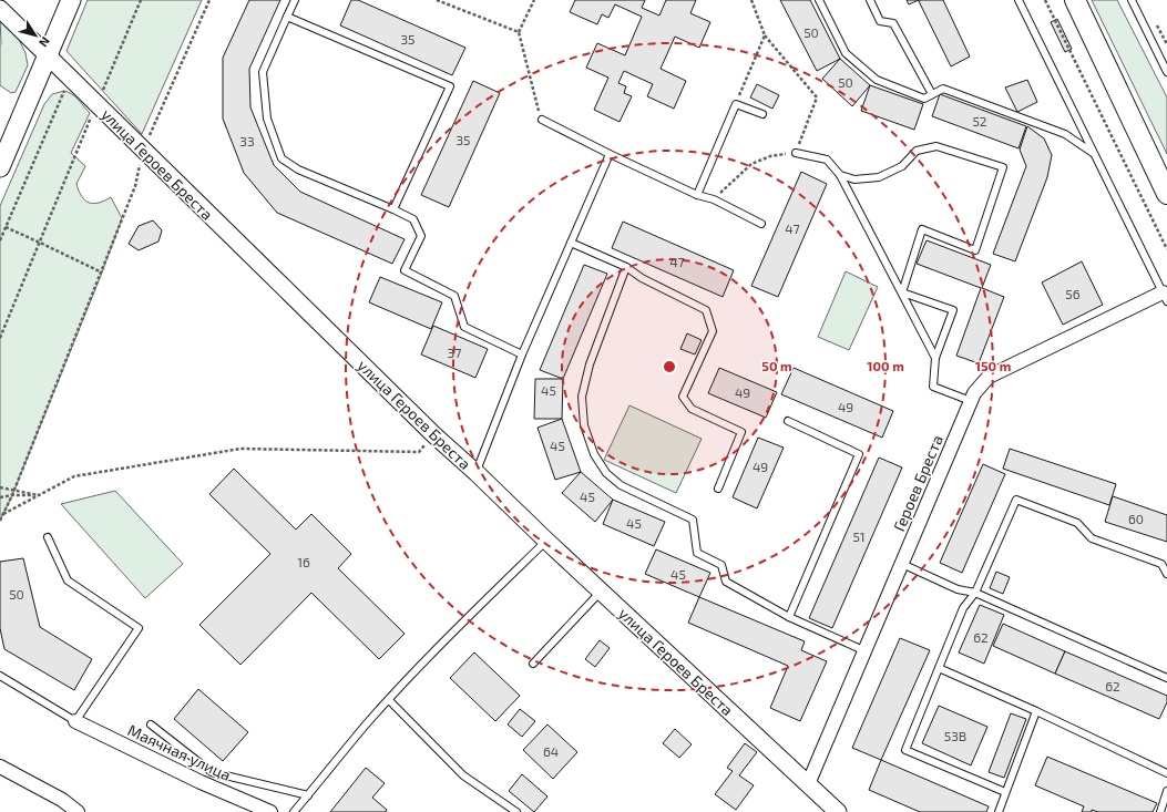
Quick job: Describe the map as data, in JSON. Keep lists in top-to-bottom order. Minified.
{"streets":{"street":["улица Героев Бреста","Героев Бреста","Маячная улица"]},"crossings":[["улица Героев Бреста","Героев Бреста"]],"house_numbers":["50","35","50","52","35","33","47","47","56","37","45","49","49","45","49","45","60","45","51","16","45","50","62","62","53В","64"],"north":"bottom right","rings":["50 m","100 m","150 m"]}
